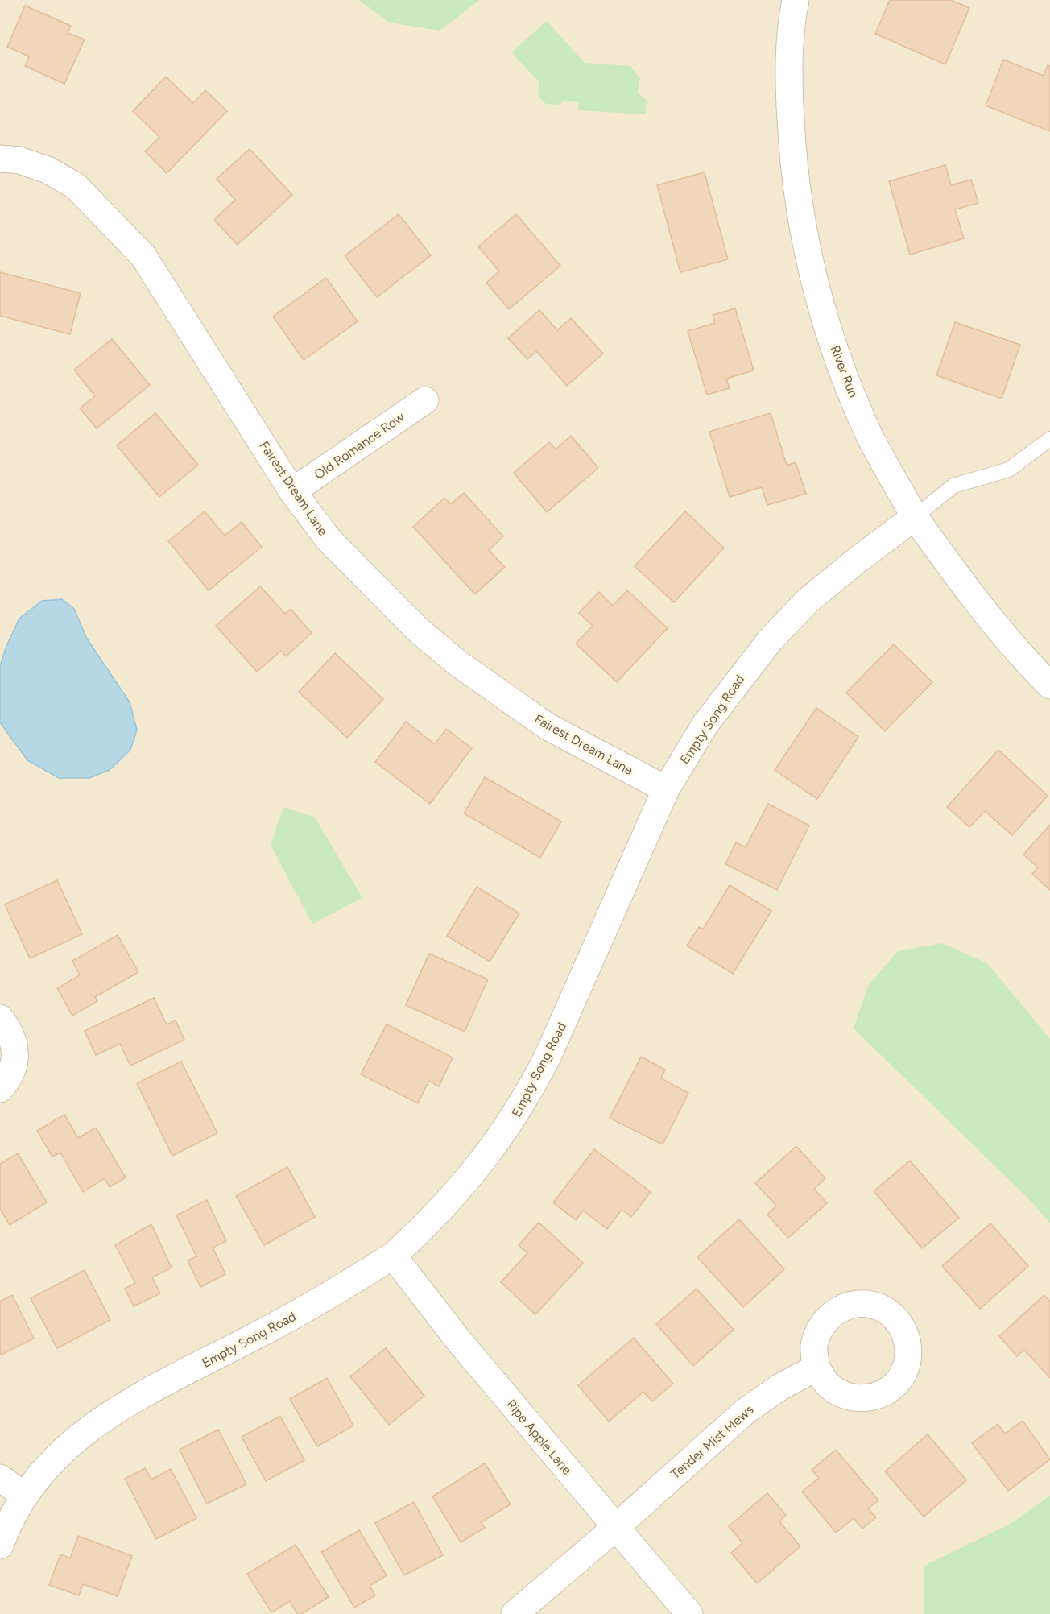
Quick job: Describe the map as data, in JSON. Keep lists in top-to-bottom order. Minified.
{"streets":{"street":["River Run","Old Romance Row","Fairest Dream Lane","Empty Song Road","Ripe Apple Lane","Tender Mist Mews"]},"crossings":[["River Run","Empty Song Road"],["Old Romance Row","Fairest Dream Lane"],["Fairest Dream Lane","Empty Song Road"],["Empty Song Road","Ripe Apple Lane"],["Ripe Apple Lane","Tender Mist Mews"]]}
